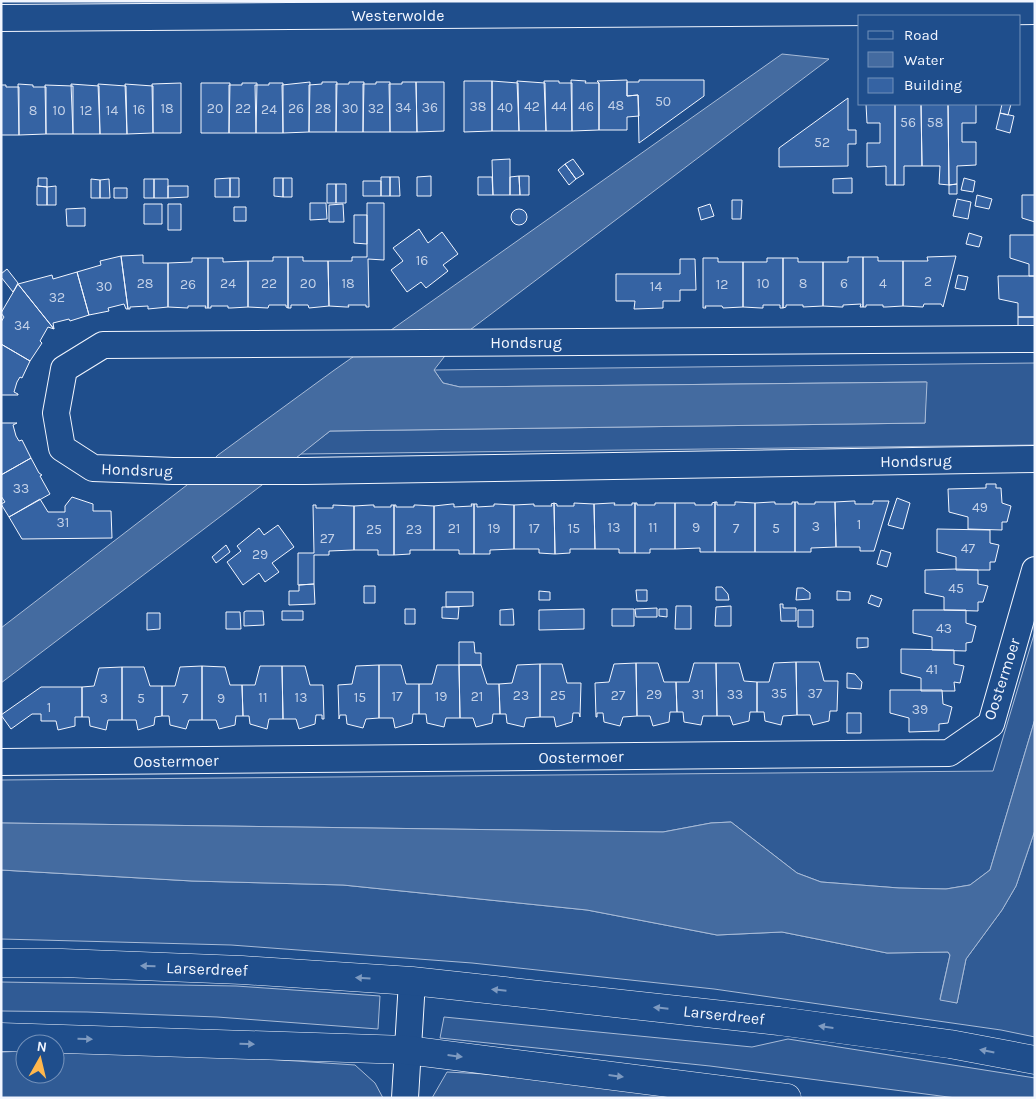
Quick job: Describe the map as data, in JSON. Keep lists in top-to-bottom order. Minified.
{"streets":{"main road":["Larserdreef"],"street":["Westerwolde","Hondsrug","Oostermoer"]},"house_numbers":["50","48","38","42","44","46","34","36","40","18","20","22","26","28","30","32","16","24","8","10","12","14","56","58","52","16","2","28","24","22","20","18","10","8","6","4","26","12","30","14","32","34","33","49","31","1","3","13","11","9","21","19","17","15","7","5","25","23","27","47","29","45","43","41","35","37","29","31","33","23","25","27","17","19","21","11","13","15","3","5","7","9","1","39"],"legend":["Road","Water","Building"],"north":"top"}
